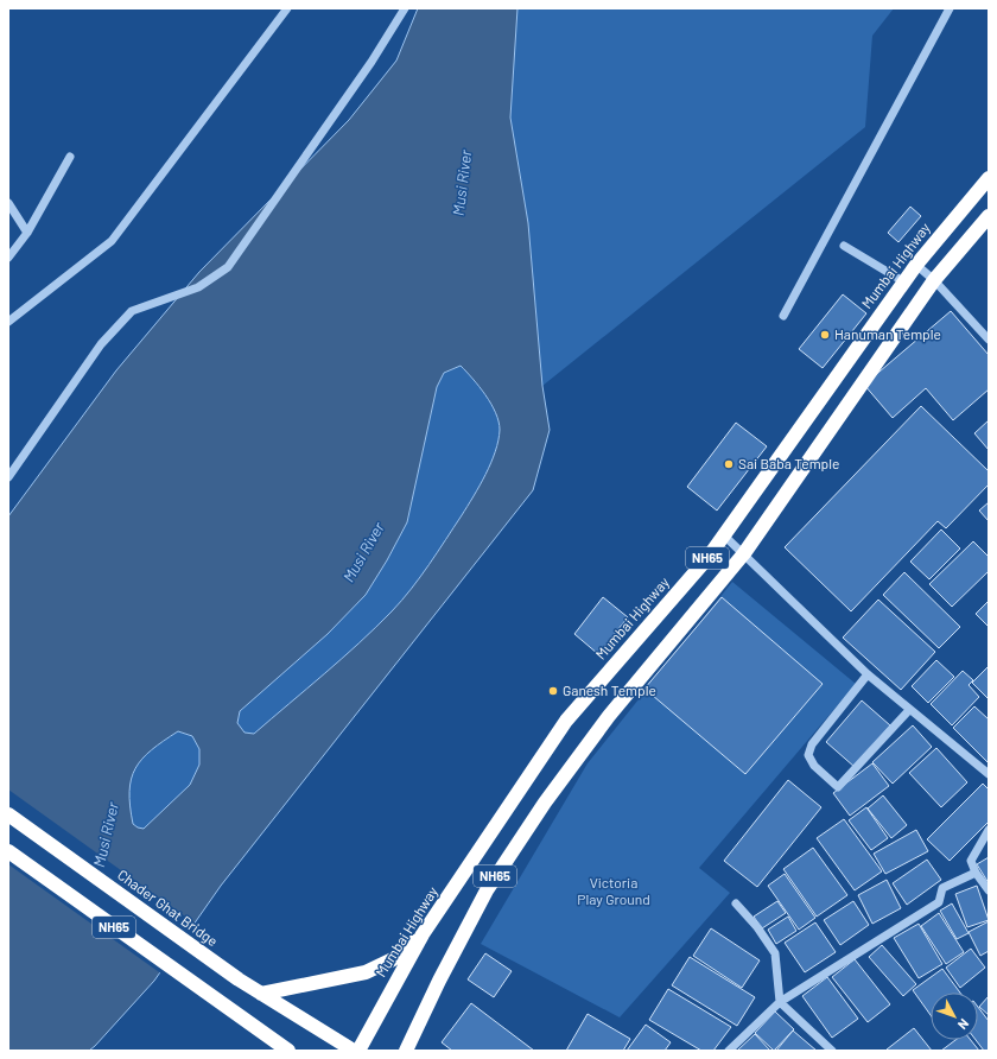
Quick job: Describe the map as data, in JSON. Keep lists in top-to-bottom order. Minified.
{"streets":{"highway":["Mumbai Highway","NH65","Chader Ghat Bridge"]},"crossings":[["Mumbai Highway","NH65"],["NH65","Chader Ghat Bridge"]],"water":["Musi River"],"parks":["Victoria Play Ground"],"places":["Hanuman Temple","Sai Baba Temple","Ganesh Temple"],"north":"bottom right"}
